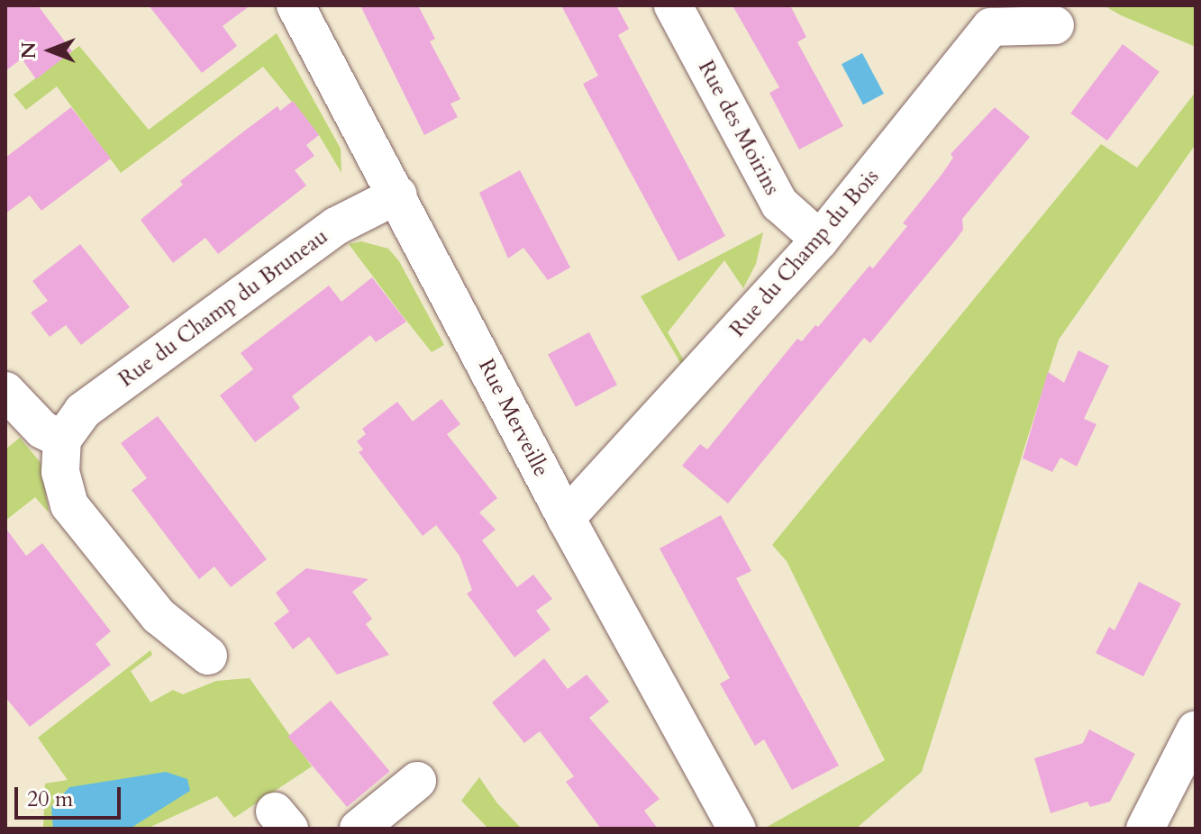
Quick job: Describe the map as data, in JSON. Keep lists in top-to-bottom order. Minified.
{"streets":{"street":["Rue des Moirins","Rue du Champ du Bois","Rue du Champ du Bruneau","Rue Merveille"]},"crossings":[["Rue des Moirins","Rue du Champ du Bois"],["Rue du Champ du Bois","Rue Merveille"],["Rue du Champ du Bruneau","Rue Merveille"]],"scale_bar":"20 m","north":"left"}
